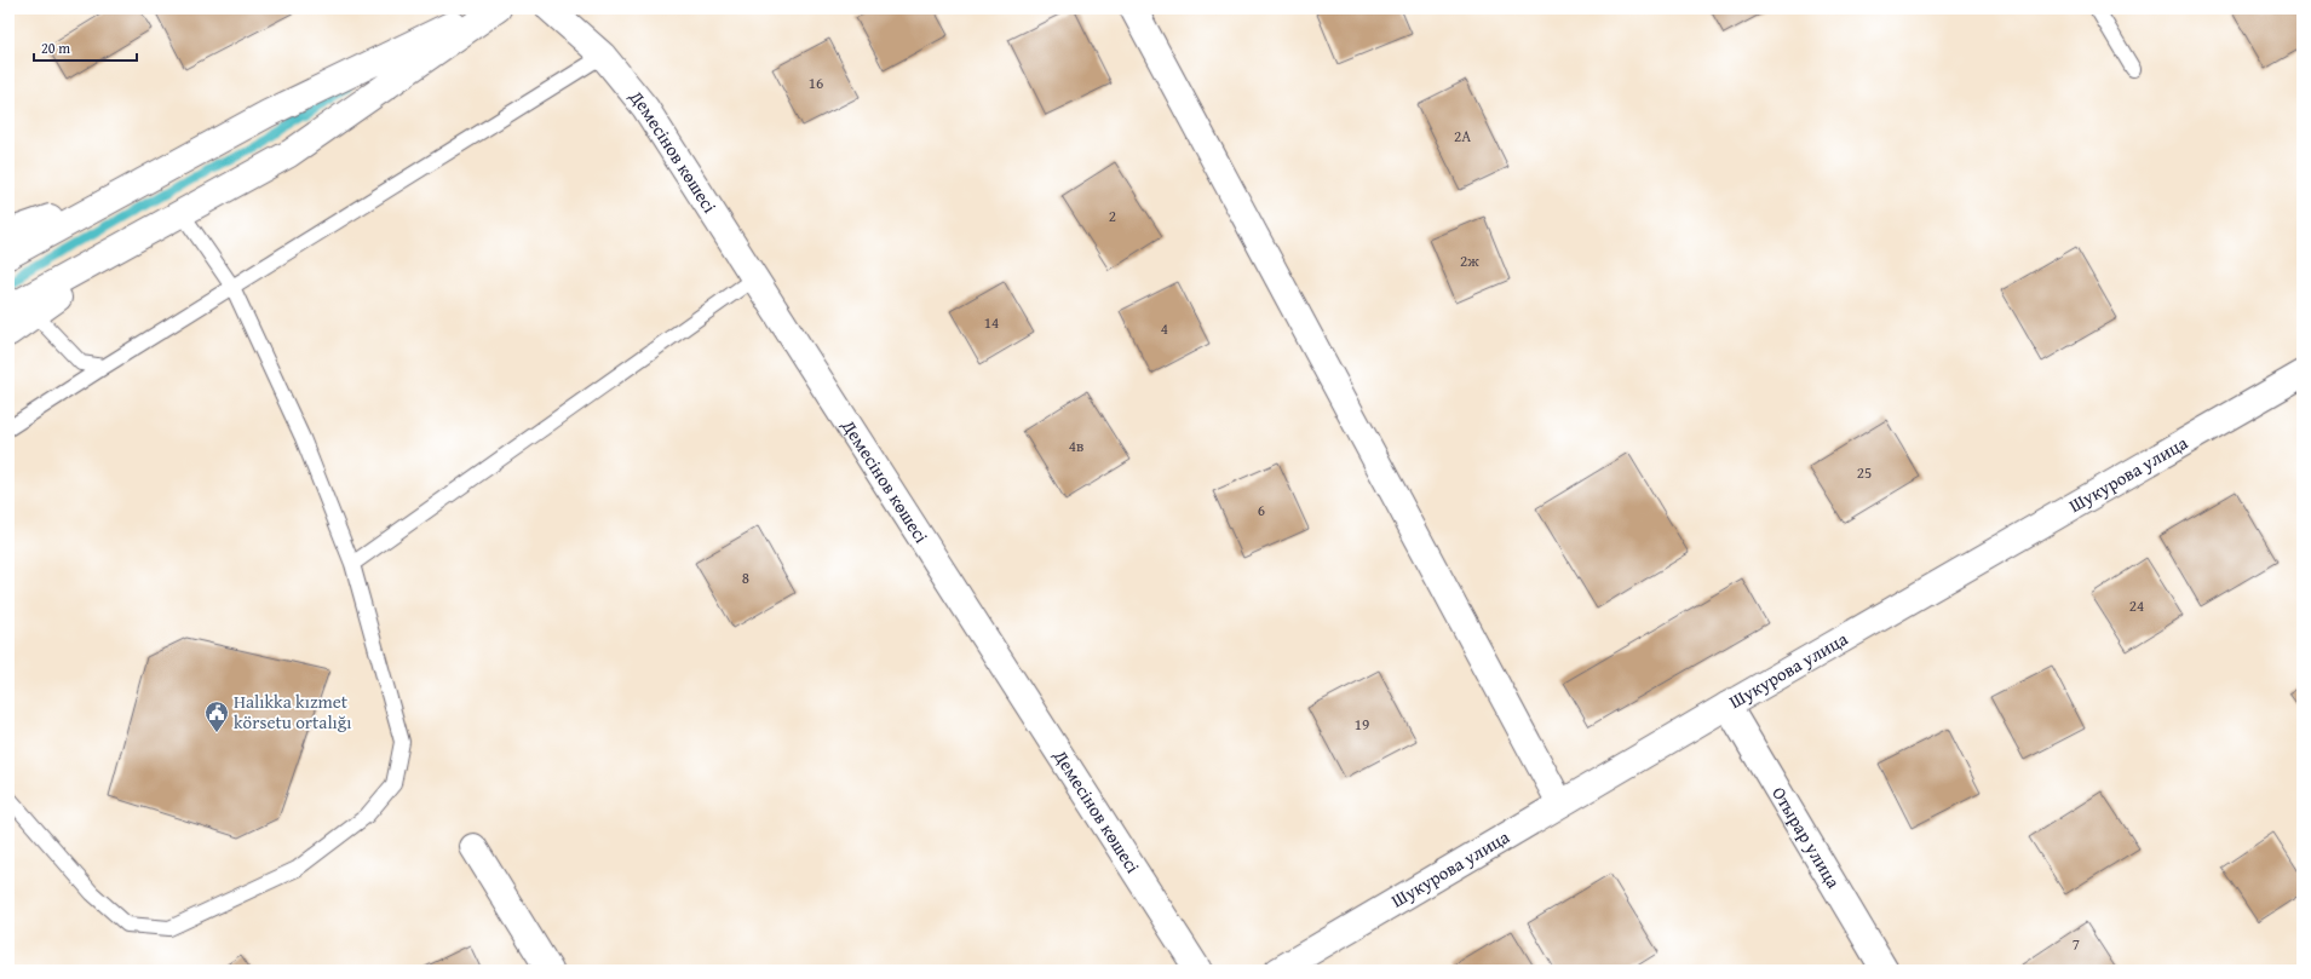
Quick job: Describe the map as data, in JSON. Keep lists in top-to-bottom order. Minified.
{"streets":{"street":["Демесінов көшесі","Шукурова улица","Отырар улица"]},"crossings":[["Шукурова улица","Отырар улица"]],"places":{"public building":["Halıkka kızmet körsetu ortalığı"]},"house_numbers":["16","2А","2","2ж","14","4","4в","25","6","8","24","19","7"],"scale_bar":"20 m"}
